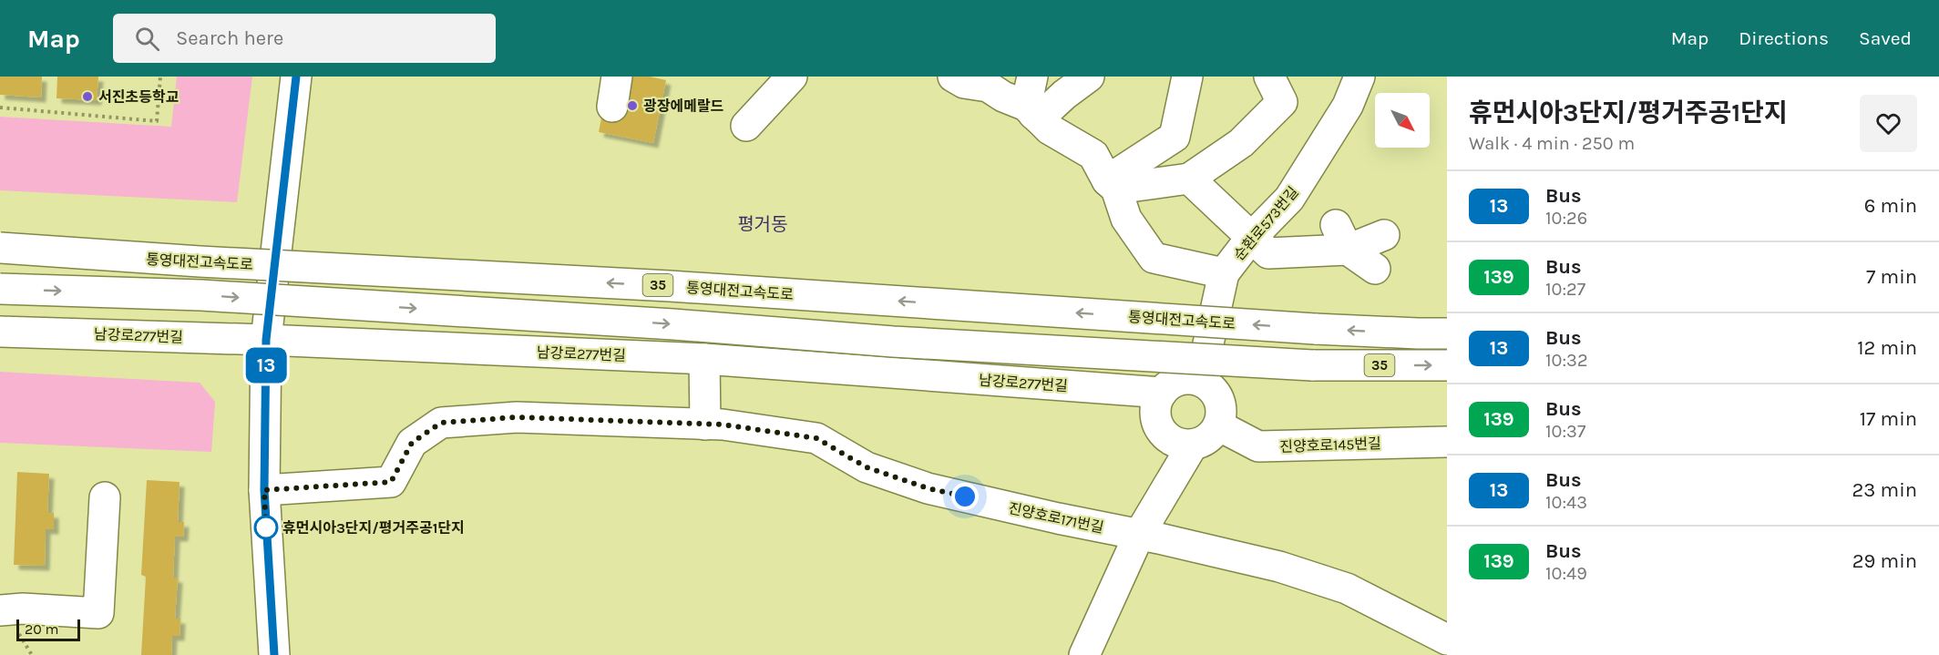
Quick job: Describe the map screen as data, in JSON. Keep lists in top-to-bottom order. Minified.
{"streets":{"main road":["순환로573번길","통영대전고속도로","35","남강로277번길","진양호로145번길","진양호로171번길"]},"crossings":[["순환로573번길","남강로277번길"],["순환로573번길","진양호로145번길"],["남강로277번길","진양호로145번길"]],"districts":["평거동"],"places":["서진초등학교","광장에메랄드","휴먼시아3단지/평거주공1단지"],"lines":["bus line 13"],"scale_bar":"20 m","north":"bottom right","page":{"header":"Map","search":"Search here","nav":["Map","Directions","Saved"],"on_map":"13","heading":["휴먼시아3단지/평거주공1단지","Walk · 4 min · 250 m"],"list":[{"mark":"13","name":"Bus","note":"10:26","value":"6 min"},{"mark":"139","name":"Bus","note":"10:27","value":"7 min"},{"mark":"13","name":"Bus","note":"10:32","value":"12 min"},{"mark":"139","name":"Bus","note":"10:37","value":"17 min"},{"mark":"13","name":"Bus","note":"10:43","value":"23 min"},{"mark":"139","name":"Bus","note":"10:49","value":"29 min"}],"scale":"20 m"}}
